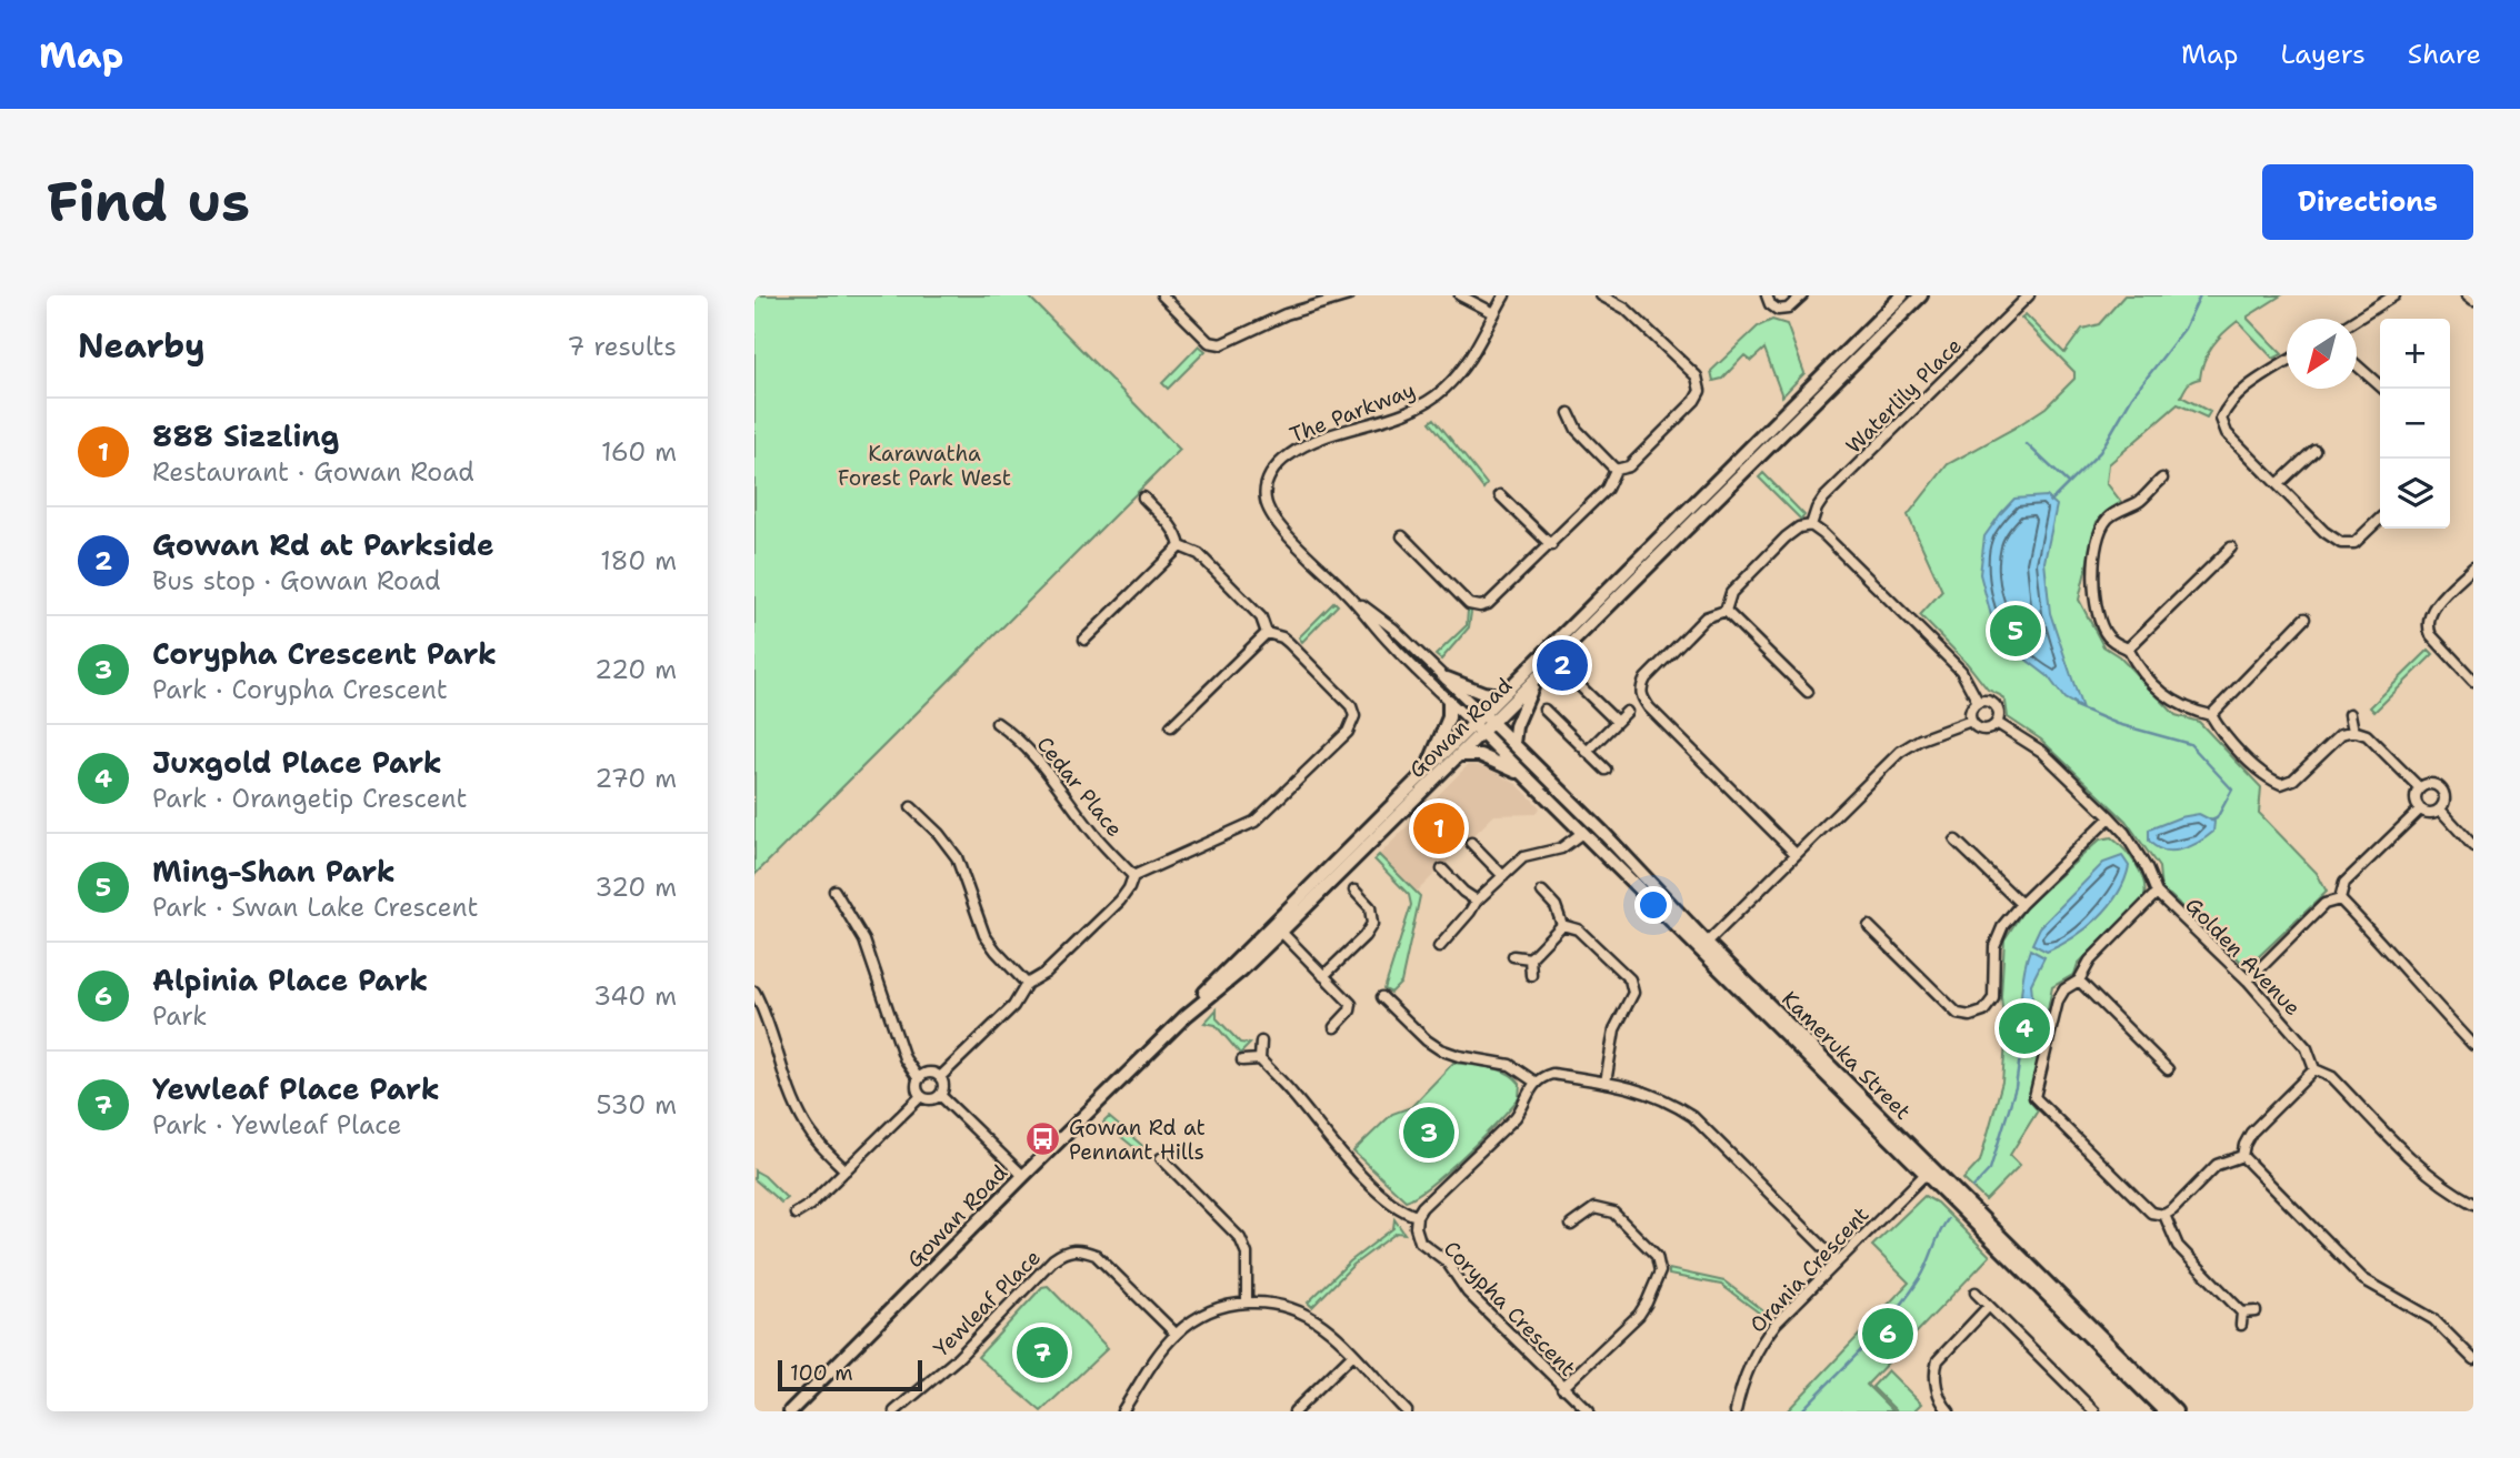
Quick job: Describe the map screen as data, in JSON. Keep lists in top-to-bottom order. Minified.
{"streets":{"main road":["Gowan Road","Kameruka Street"],"street":["Waterlily Place","The Parkway","Cedar Place","Golden Avenue","Orania Crescent","Yewleaf Place","Corypha Crescent"]},"crossings":[["The Parkway","Gowan Road"],["The Parkway","Kameruka Street"],["Gowan Road","Kameruka Street"],["Kameruka Street","Orania Crescent"]],"parks":["Karawatha Forest Park West"],"places":{"bus stop":["Gowan Rd at Pennant Hills"]},"scale_bar":"100 m","north":"bottom left","page":{"header":"Map","nav":["Map","Layers","Share"],"buttons":"Directions","title":"Find us","heading":["Nearby","7 results"],"map_buttons":["+","−"],"list":[{"mark":"1","name":"888 Sizzling","note":"Restaurant · Gowan Road","value":"160 m"},{"mark":"2","name":"Gowan Rd at Parkside","note":"Bus stop · Gowan Road","value":"180 m"},{"mark":"3","name":"Corypha Crescent Park","note":"Park · Corypha Crescent","value":"220 m"},{"mark":"4","name":"Juxgold Place Park","note":"Park · Orangetip Crescent","value":"270 m"},{"mark":"5","name":"Ming-Shan Park","note":"Park · Swan Lake Crescent","value":"320 m"},{"mark":"6","name":"Alpinia Place Park","note":"Park","value":"340 m"},{"mark":"7","name":"Yewleaf Place Park","note":"Park · Yewleaf Place","value":"530 m"}],"pins":["5","2","1","4","3","6","7"],"scale":"100 m"}}
